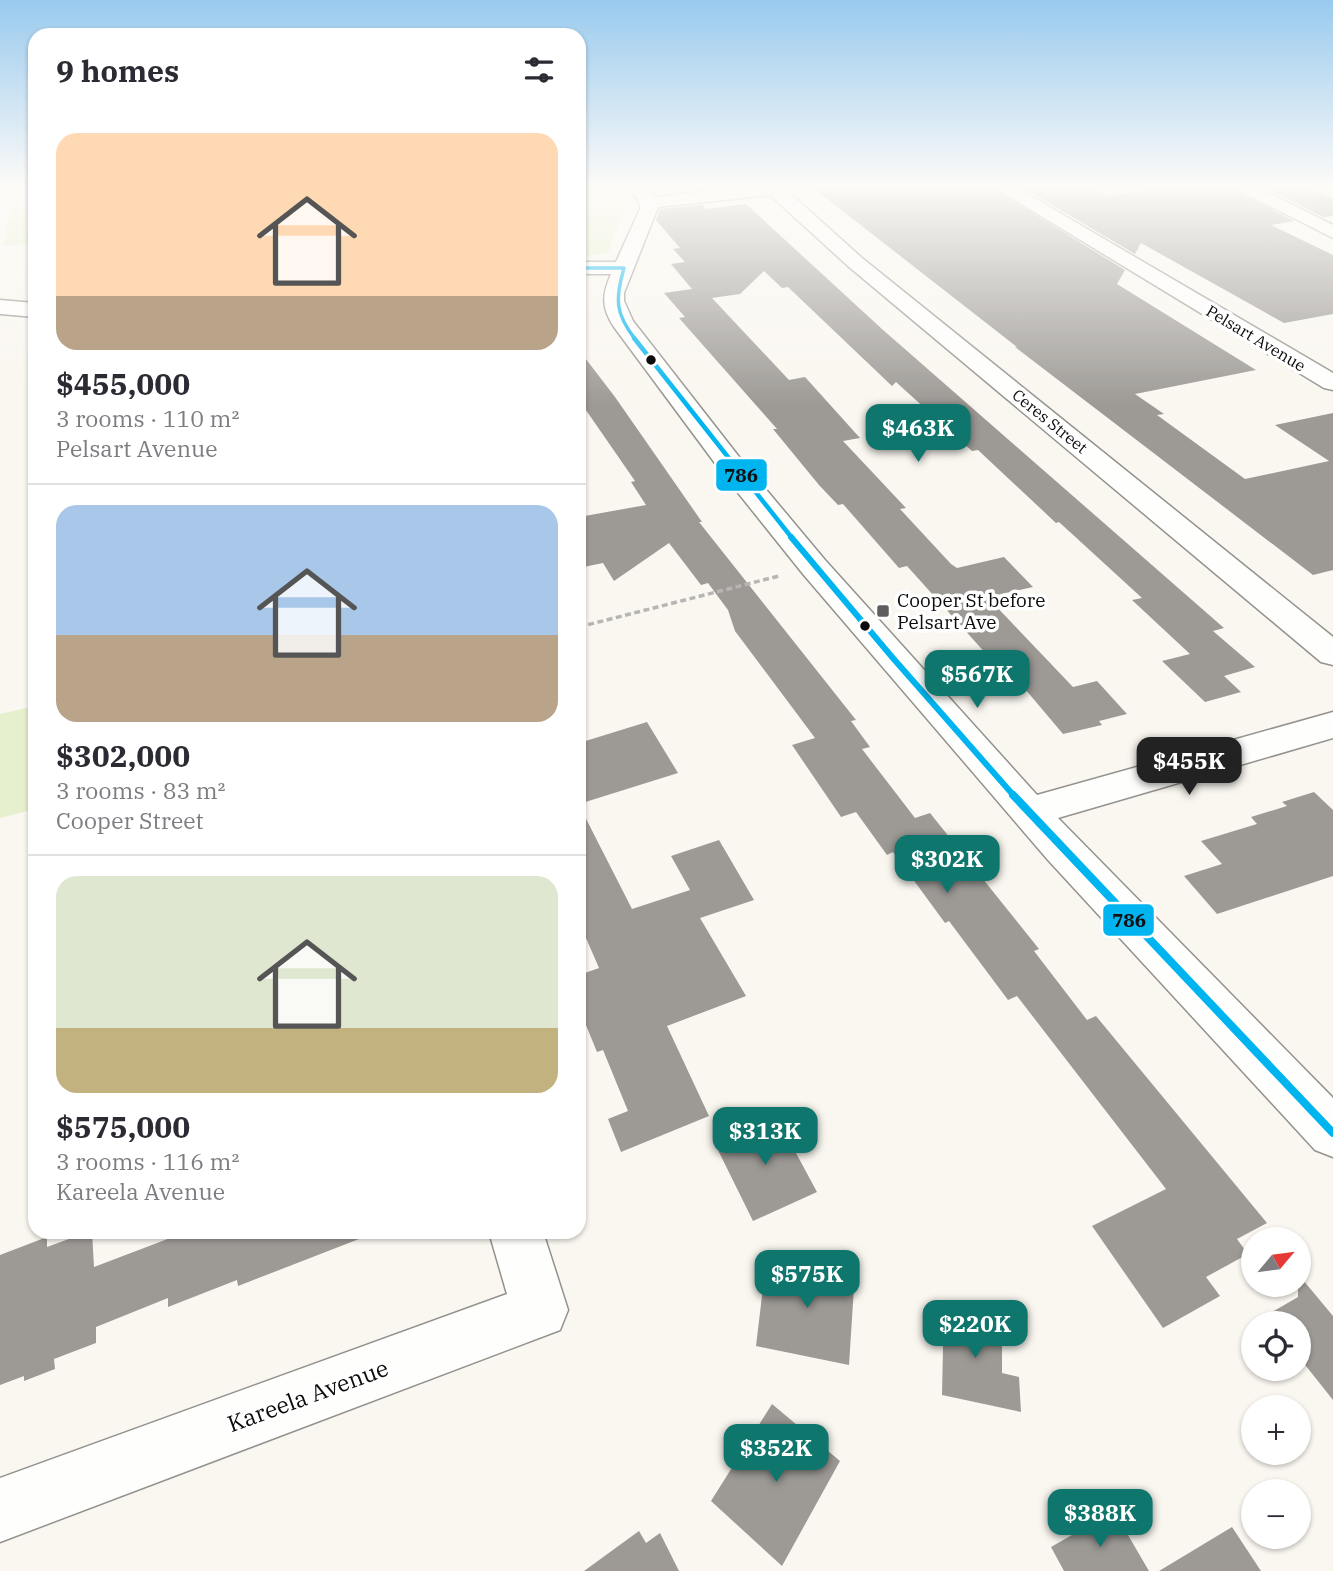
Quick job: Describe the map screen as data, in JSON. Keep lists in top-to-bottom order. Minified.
{"streets":{"street":["Pelsart Avenue","Ceres Street","Kareela Avenue"]},"places":{"transit":["Cooper St before Pelsart Ave"]},"lines":["transit line 786"],"north":"top right","page":{"heading":"9 homes","list":[{"name":"$455,000","note":"3 rooms · 110 m² · Pelsart Avenue"},{"name":"$302,000","note":"3 rooms · 83 m² · Cooper Street"},{"name":"$575,000","note":"3 rooms · 116 m² · Kareela Avenue"}],"price":["$463K","$567K","$455K","$302K","$313K","$575K","$220K","$352K","$388K"],"map_buttons":["+","−"]}}
